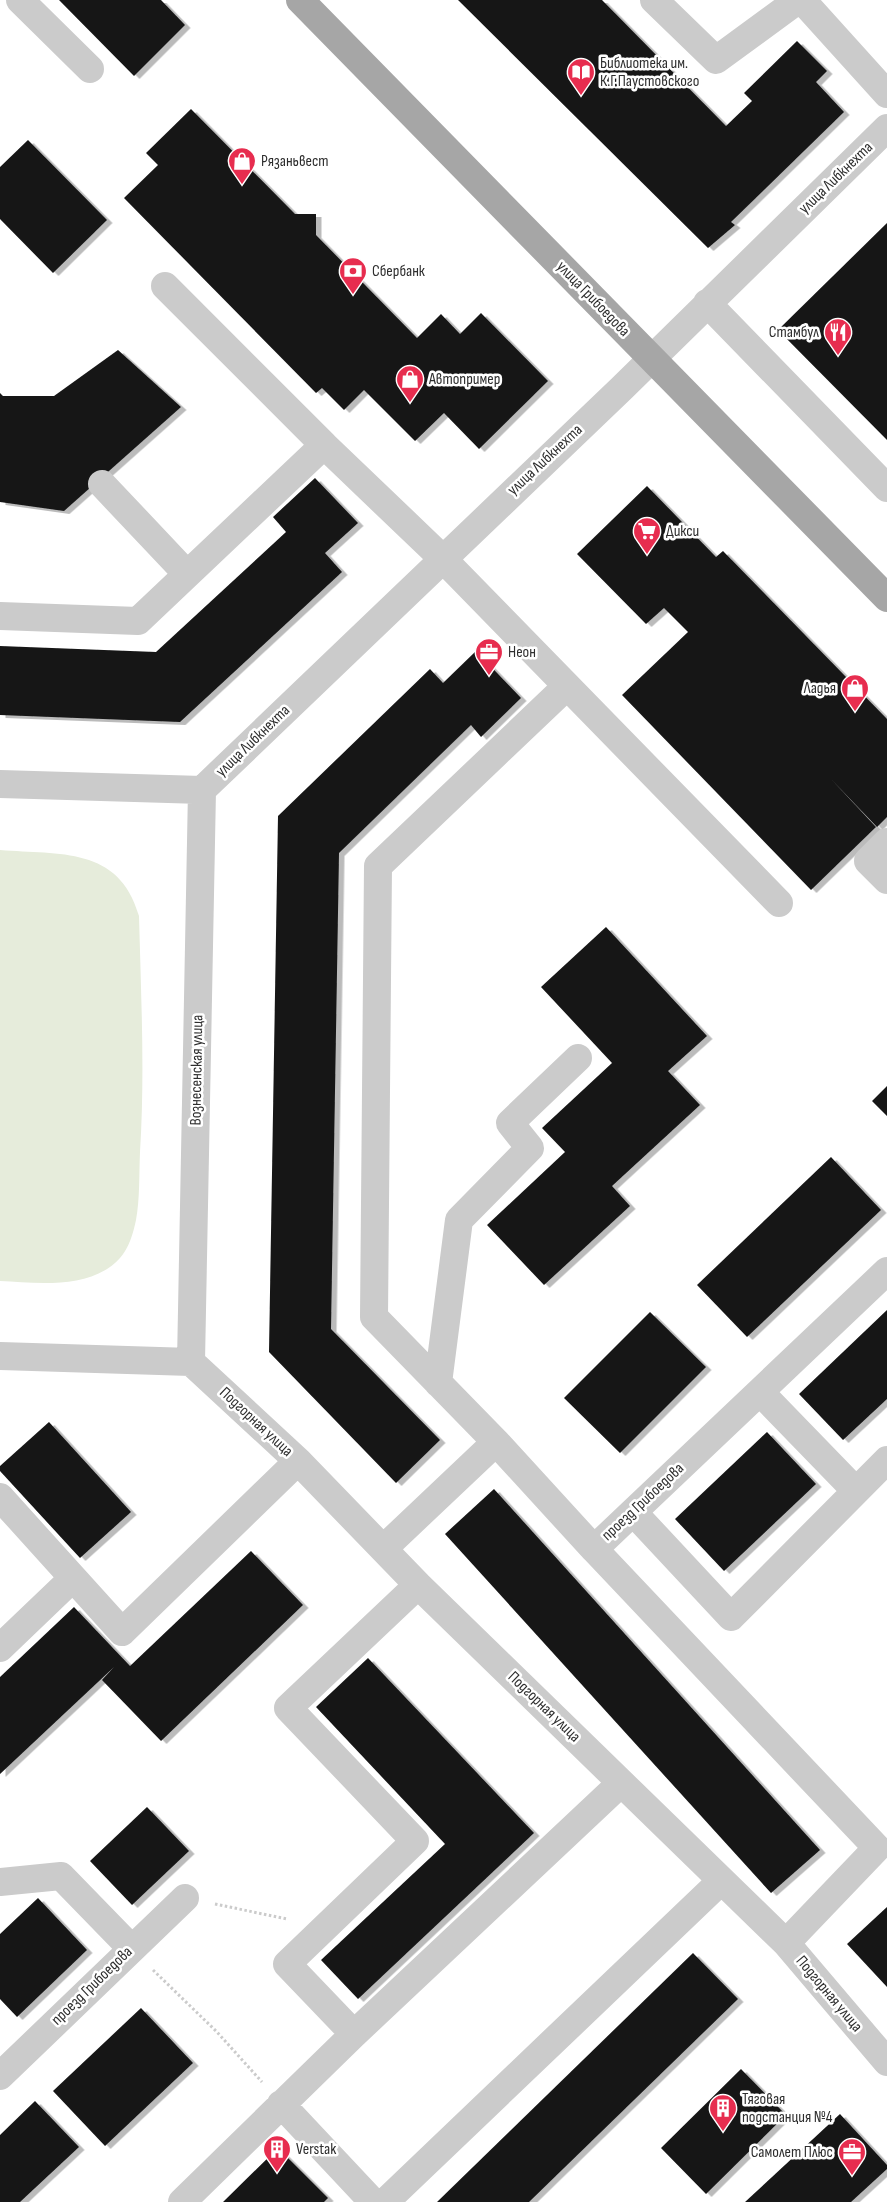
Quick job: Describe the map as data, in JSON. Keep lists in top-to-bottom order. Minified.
{"streets":{"main road":["улица Грибоедова"],"street":["улица Либкнехта","Вознесенская улица","Подгорная улица","проезд Грибоедова"]},"crossings":[["улица Либкнехта","улица Грибоедова"],["улица Либкнехта","Вознесенская улица"],["Вознесенская улица","Подгорная улица"]],"places":{"library":["Библиотека им. К.Г.Паустовского"],"shop":["Рязаньвест","Автопример","Ладья"],"bank":["Сбербанк"],"restaurant":["Стамбул"],"supermarket":["Дикси"],"office":["Неон","Самолет Плюс"],"building":["Тяговая подстанция №4","Verstak"]}}
